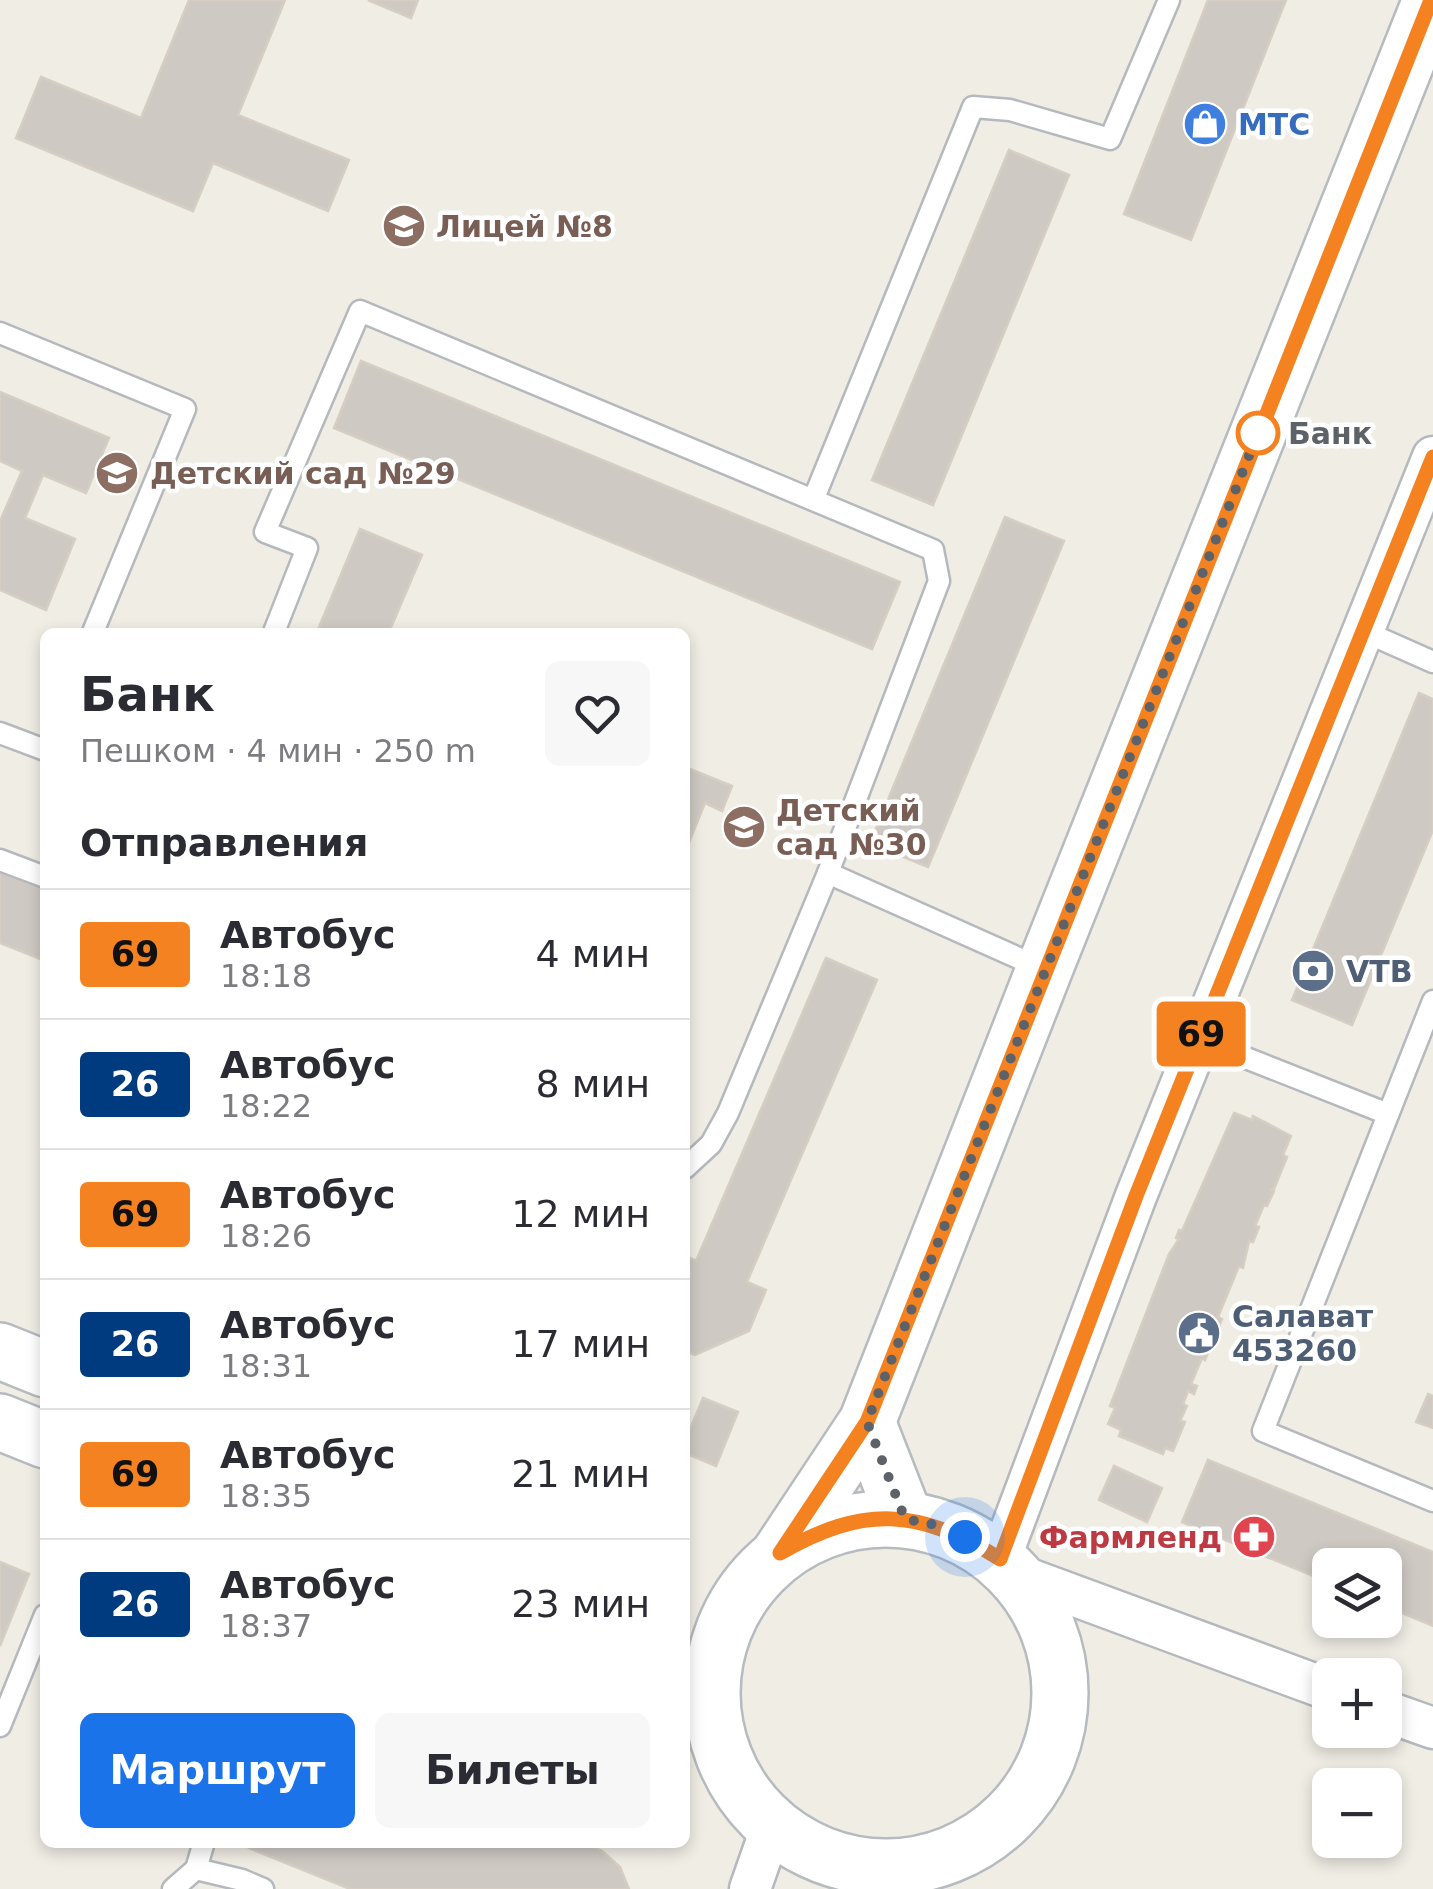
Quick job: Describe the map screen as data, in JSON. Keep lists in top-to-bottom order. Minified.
{"places":{"shop":["МТС"],"school or university":["Лицей №8","Детский сад №29","Детский сад №30"],"other":["Банк"],"bank":["VTB"],"public building":["Салават 453260"],"pharmacy":["Фармленд"]},"lines":["bus line 69"],"page":{"on_map":"69","heading":[["Банк","Пешком · 4 мин · 250 m"],"Отправления"],"list":[{"mark":"69","name":"Автобус","note":"18:18","value":"4 мин"},{"mark":"26","name":"Автобус","note":"18:22","value":"8 мин"},{"mark":"69","name":"Автобус","note":"18:26","value":"12 мин"},{"mark":"26","name":"Автобус","note":"18:31","value":"17 мин"},{"mark":"69","name":"Автобус","note":"18:35","value":"21 мин"},{"mark":"26","name":"Автобус","note":"18:37","value":"23 мин"}],"map_buttons":["+","−"],"buttons":["Маршрут","Билеты"]}}
